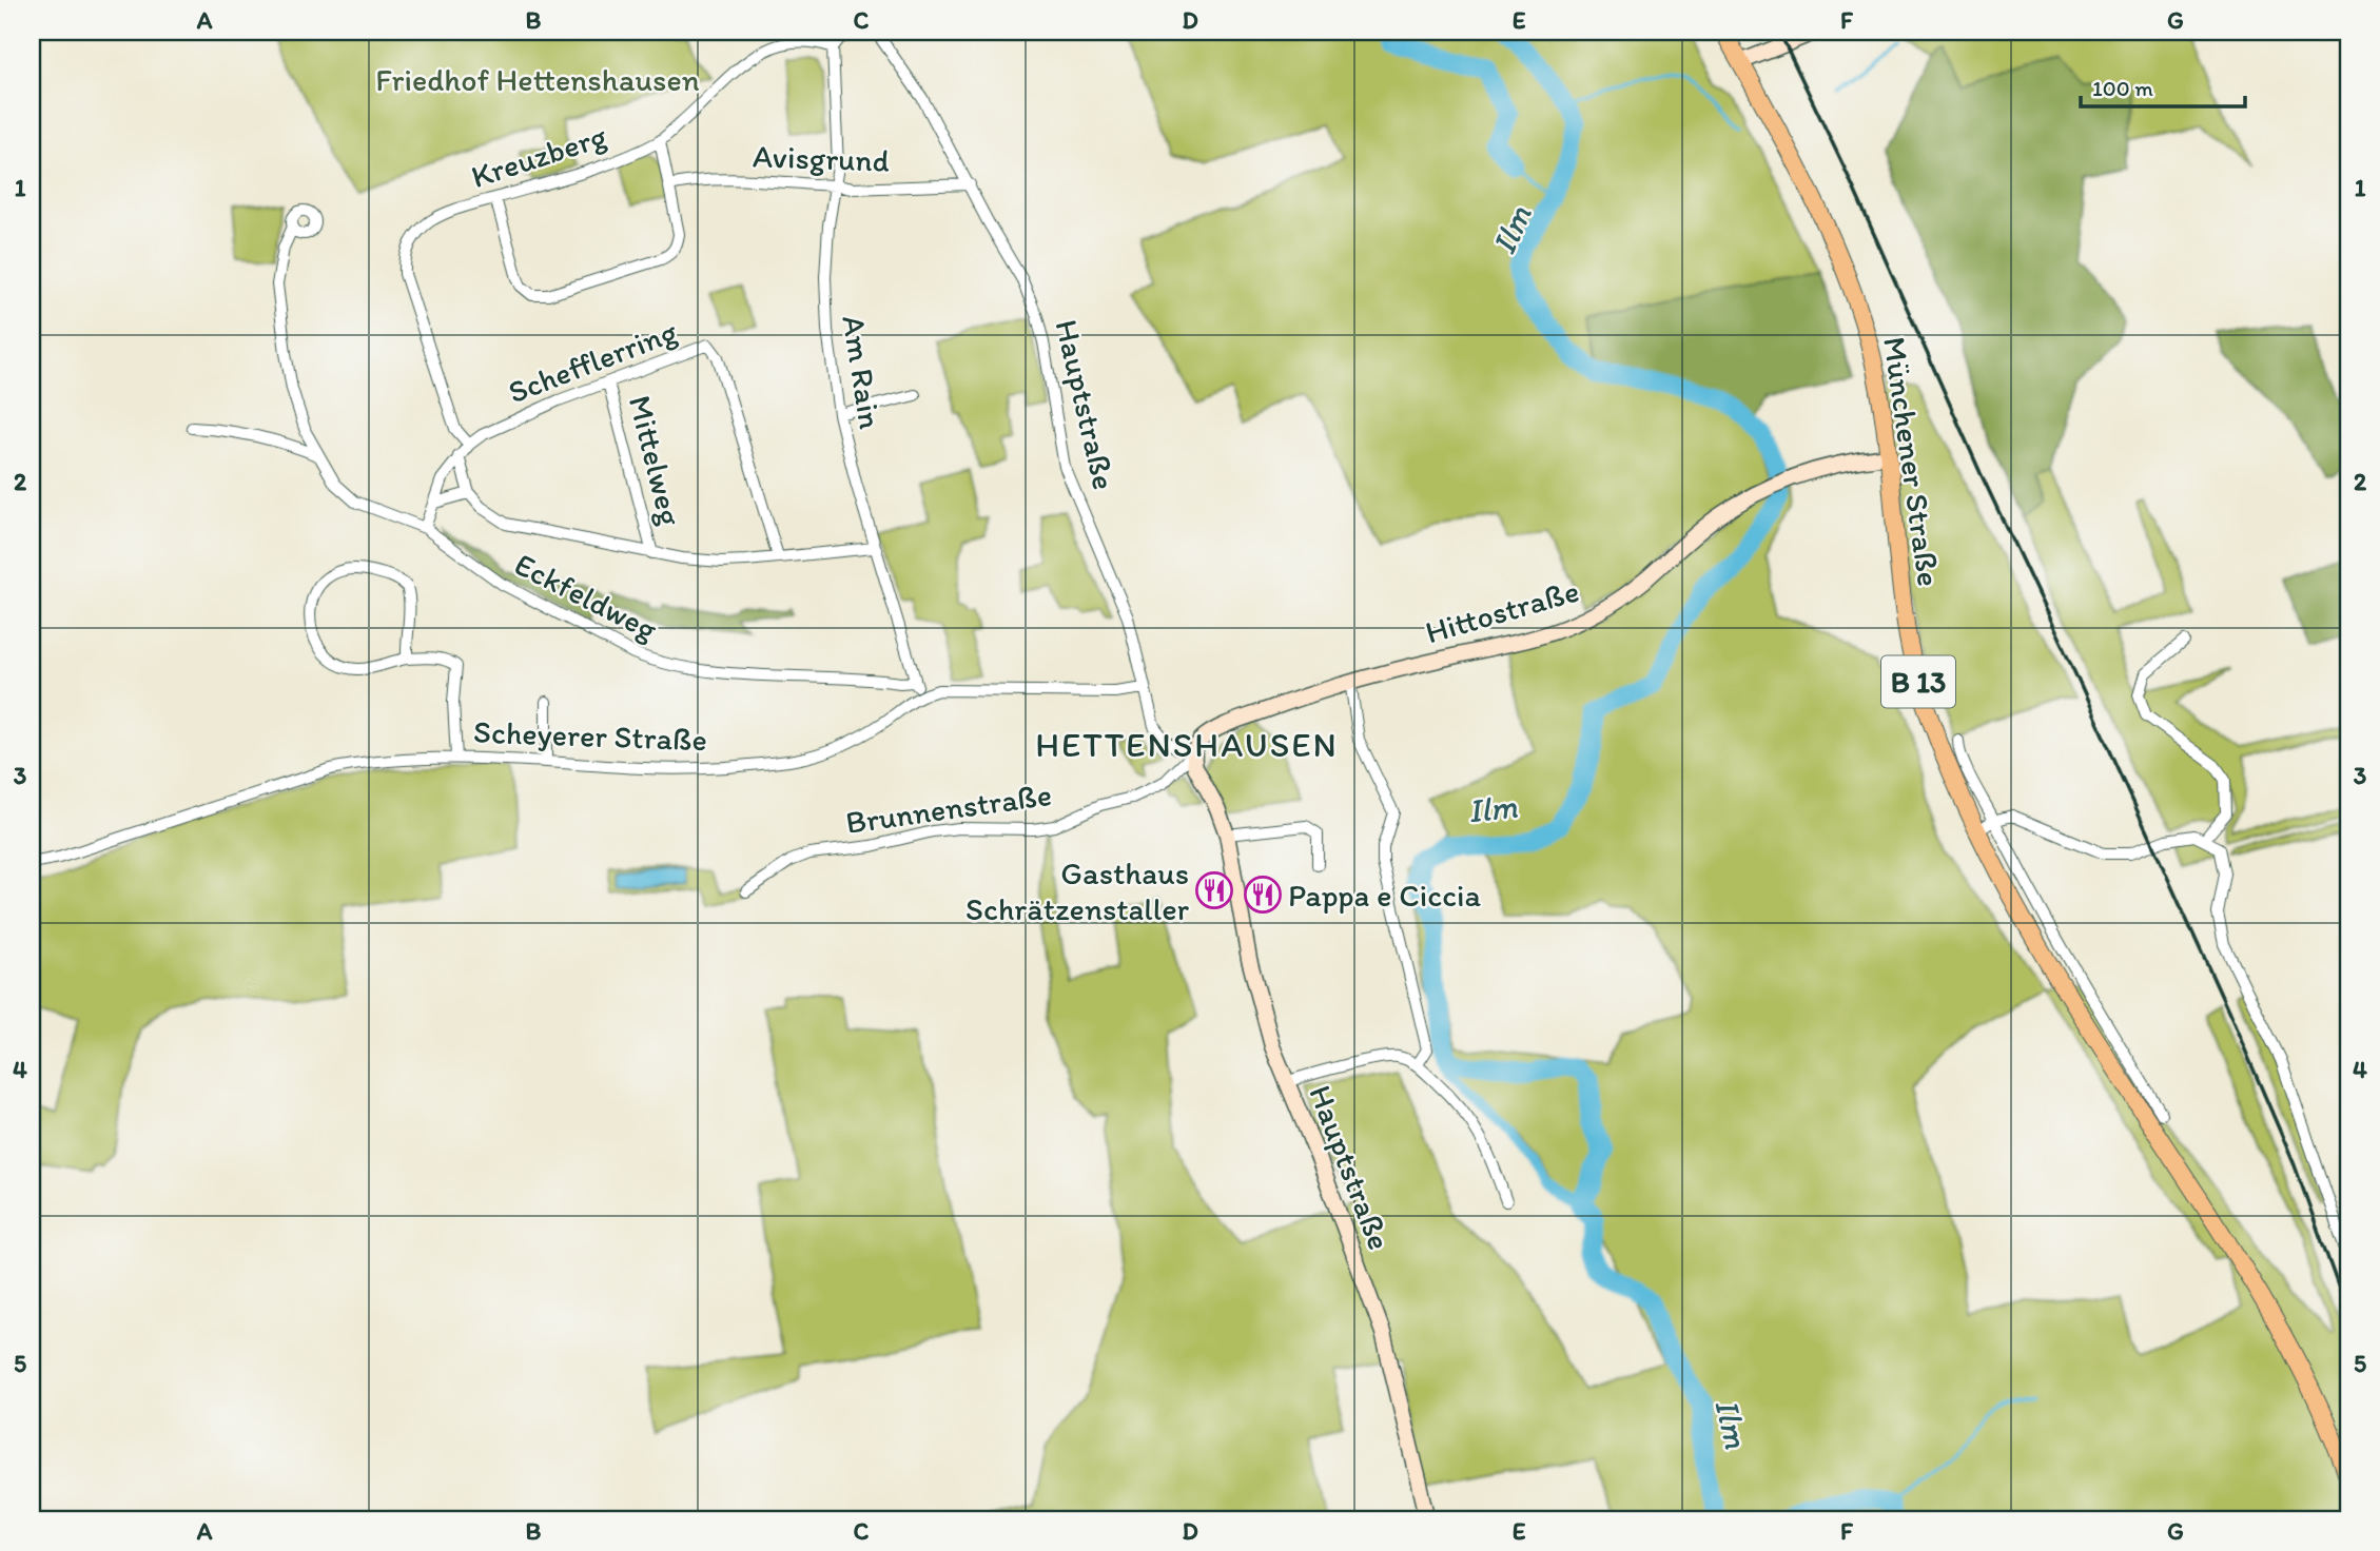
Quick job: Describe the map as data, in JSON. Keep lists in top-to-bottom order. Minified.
{"streets":{"main road":["Münchener Straße","B 13"],"street":["Kreuzberg","Avisgrund","Schefflerring","Am Rain","Hauptstraße","Mittelweg","Eckfeldweg","Hittostraße","Scheyerer Straße","Brunnenstraße"]},"crossings":[["Kreuzberg","Schefflerring"],["Kreuzberg","Am Rain"],["Avisgrund","Am Rain"],["Avisgrund","Hauptstraße"],["Schefflerring","Mittelweg"],["Schefflerring","Eckfeldweg"],["Am Rain","Eckfeldweg"],["Am Rain","Scheyerer Straße"],["Hauptstraße","Hittostraße"],["Hauptstraße","Scheyerer Straße"],["Hauptstraße","Brunnenstraße"],["Münchener Straße","Hittostraße"],["Münchener Straße","B 13"],["Hittostraße","Brunnenstraße"]],"districts":["HETTENSHAUSEN"],"water":["Ilm"],"parks":["Friedhof Hettenshausen"],"places":{"restaurant":["Gasthaus Schrätzenstaller","Pappa e Ciccia"]},"scale_bar":"100 m","grid":{"columns":["A","B","C","D","E","F","G"],"rows":["1","2","3","4","5"]}}
